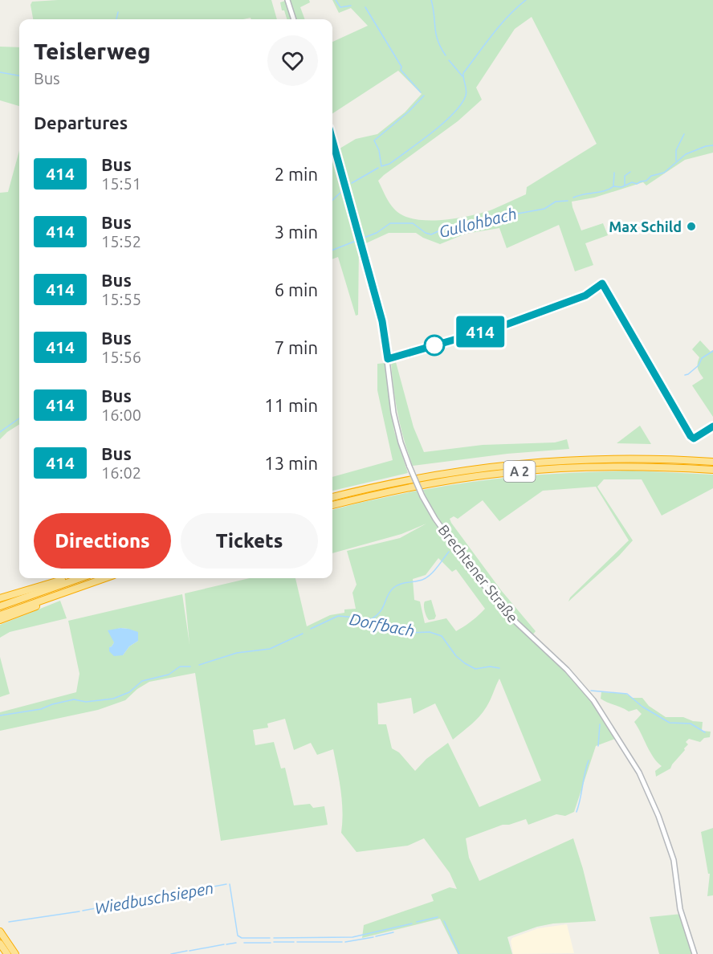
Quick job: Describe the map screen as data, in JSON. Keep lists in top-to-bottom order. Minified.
{"streets":{"highway":["A 2"],"street":["Brechtener Straße"]},"water":["Gullohbach","Dorfbach","Wiedbuschsiepen"],"places":["Max Schild"],"lines":["bus line 414"],"page":{"on_map":"414","heading":[["Teislerweg","Bus"],"Departures"],"list":[{"mark":"414","name":"Bus","note":"15:51","value":"2 min"},{"mark":"414","name":"Bus","note":"15:52","value":"3 min"},{"mark":"414","name":"Bus","note":"15:55","value":"6 min"},{"mark":"414","name":"Bus","note":"15:56","value":"7 min"},{"mark":"414","name":"Bus","note":"16:00","value":"11 min"},{"mark":"414","name":"Bus","note":"16:02","value":"13 min"}],"buttons":["Directions","Tickets"]}}
